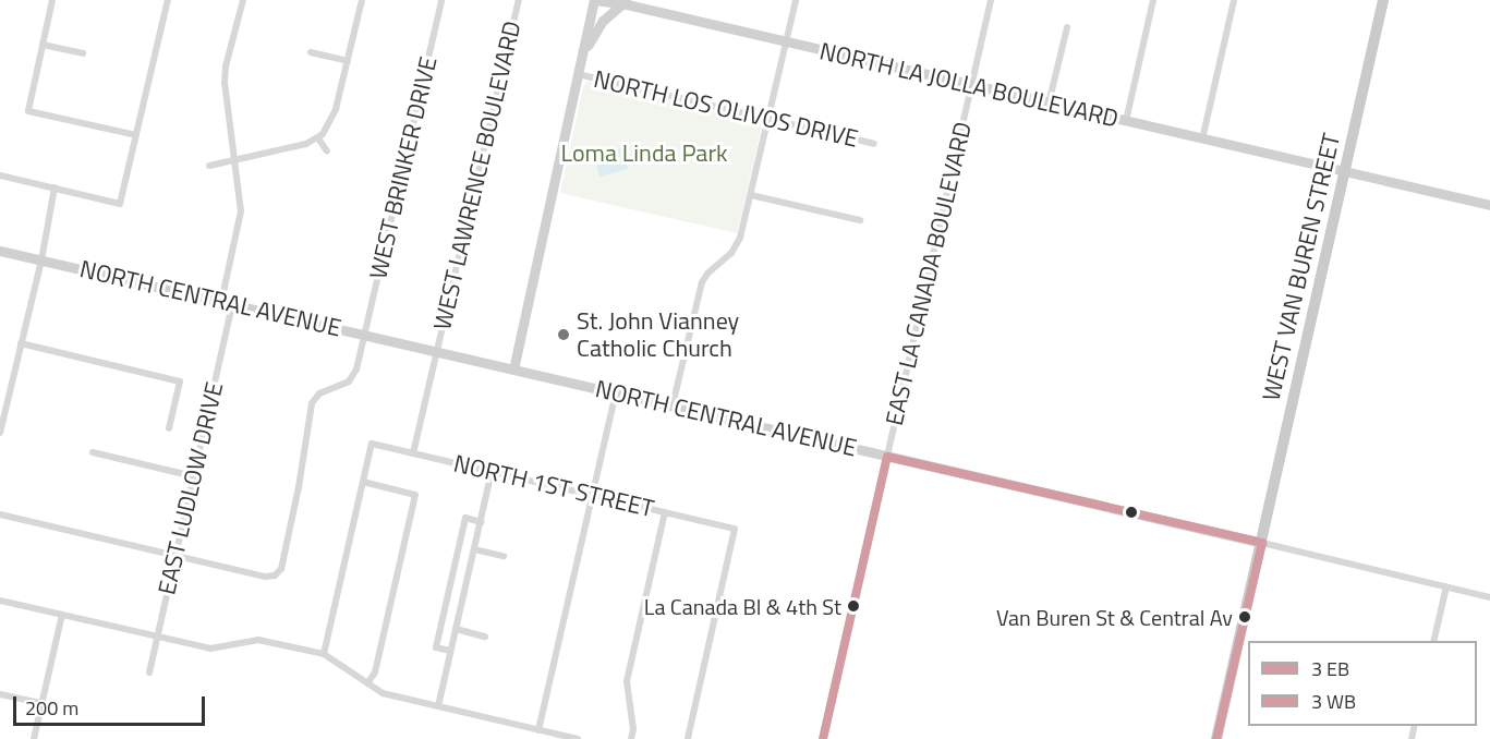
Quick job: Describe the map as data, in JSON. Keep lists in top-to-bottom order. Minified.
{"streets":{"main road":["WEST VAN BUREN STREET"],"street":["NORTH LA JOLLA BOULEVARD","NORTH LOS OLIVOS DRIVE","WEST BRINKER DRIVE","WEST LAWRENCE BOULEVARD","EAST LA CANADA BOULEVARD","NORTH CENTRAL AVENUE","NORTH 1ST STREET","EAST LUDLOW DRIVE"]},"crossings":[["NORTH LA JOLLA BOULEVARD","WEST VAN BUREN STREET"],["NORTH LA JOLLA BOULEVARD","EAST LA CANADA BOULEVARD"],["WEST BRINKER DRIVE","NORTH CENTRAL AVENUE"],["WEST BRINKER DRIVE","EAST LUDLOW DRIVE"],["WEST LAWRENCE BOULEVARD","NORTH CENTRAL AVENUE"],["WEST LAWRENCE BOULEVARD","NORTH 1ST STREET"],["WEST VAN BUREN STREET","NORTH CENTRAL AVENUE"],["EAST LA CANADA BOULEVARD","NORTH CENTRAL AVENUE"],["NORTH CENTRAL AVENUE","EAST LUDLOW DRIVE"]],"parks":["Loma Linda Park"],"places":["St. John Vianney Catholic Church","La Canada Bl & 4th St","Van Buren St & Central Av"],"legend":["3 EB","3 WB"],"scale_bar":"200 m"}
